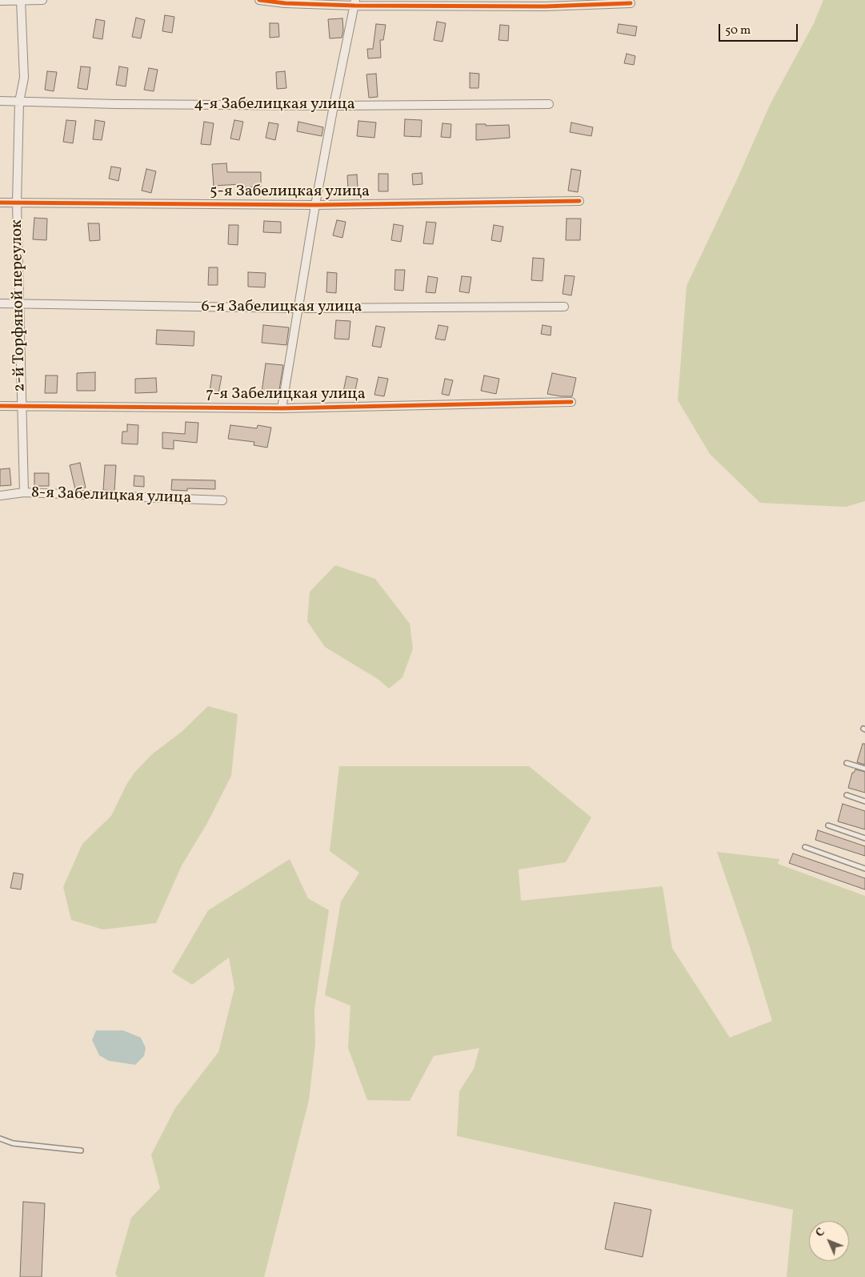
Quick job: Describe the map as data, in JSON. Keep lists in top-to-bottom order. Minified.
{"streets":{"street":["4-я Забелицкая улица","5-я Забелицкая улица","2-й Торфяной переулок","6-я Забелицкая улица","7-я Забелицкая улица","8-я Забелицкая улица"]},"crossings":[["4-я Забелицкая улица","2-й Торфяной переулок"],["5-я Забелицкая улица","2-й Торфяной переулок"],["2-й Торфяной переулок","6-я Забелицкая улица"],["2-й Торфяной переулок","7-я Забелицкая улица"],["2-й Торфяной переулок","8-я Забелицкая улица"]],"scale_bar":"50 m","north":"top left"}
